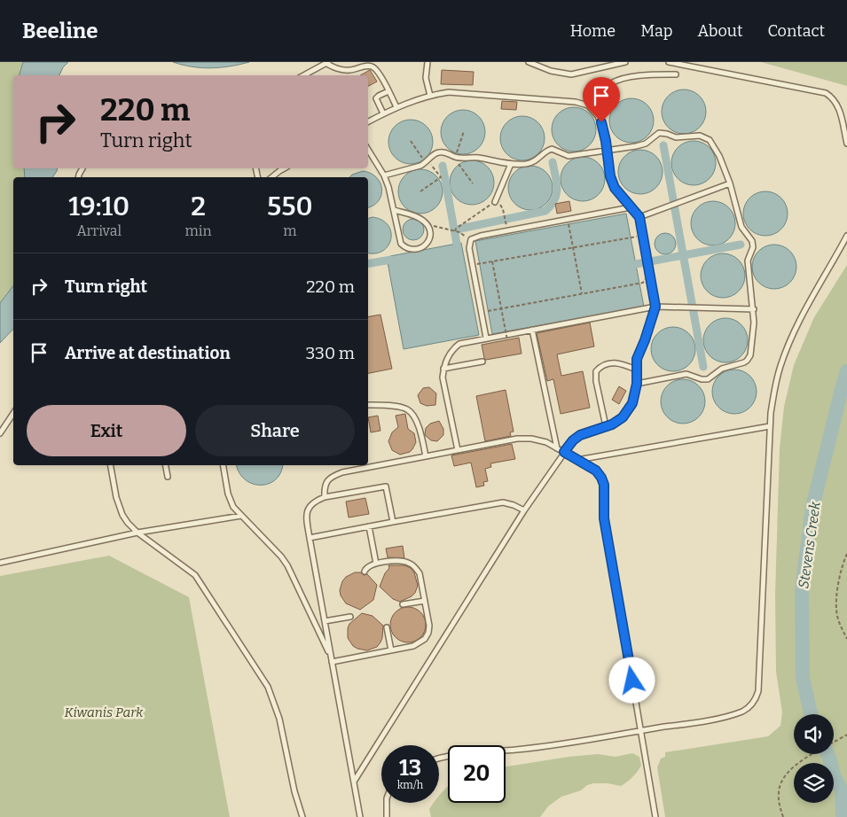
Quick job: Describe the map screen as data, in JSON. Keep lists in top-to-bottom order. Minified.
{"water":["Stevens Creek"],"parks":["Kiwanis Park"],"page":{"header":"Beeline","nav":["Home","Map","About","Contact"],"turn":["220 m","Turn right"],"eta":["19:10","Arrival","2","min","550","m"],"list":[{"name":"Turn right","value":"220 m"},{"name":"Arrive at destination","value":"330 m"}],"buttons":["Exit","Share"],"speed":"13 km/h","limit":"20"}}
